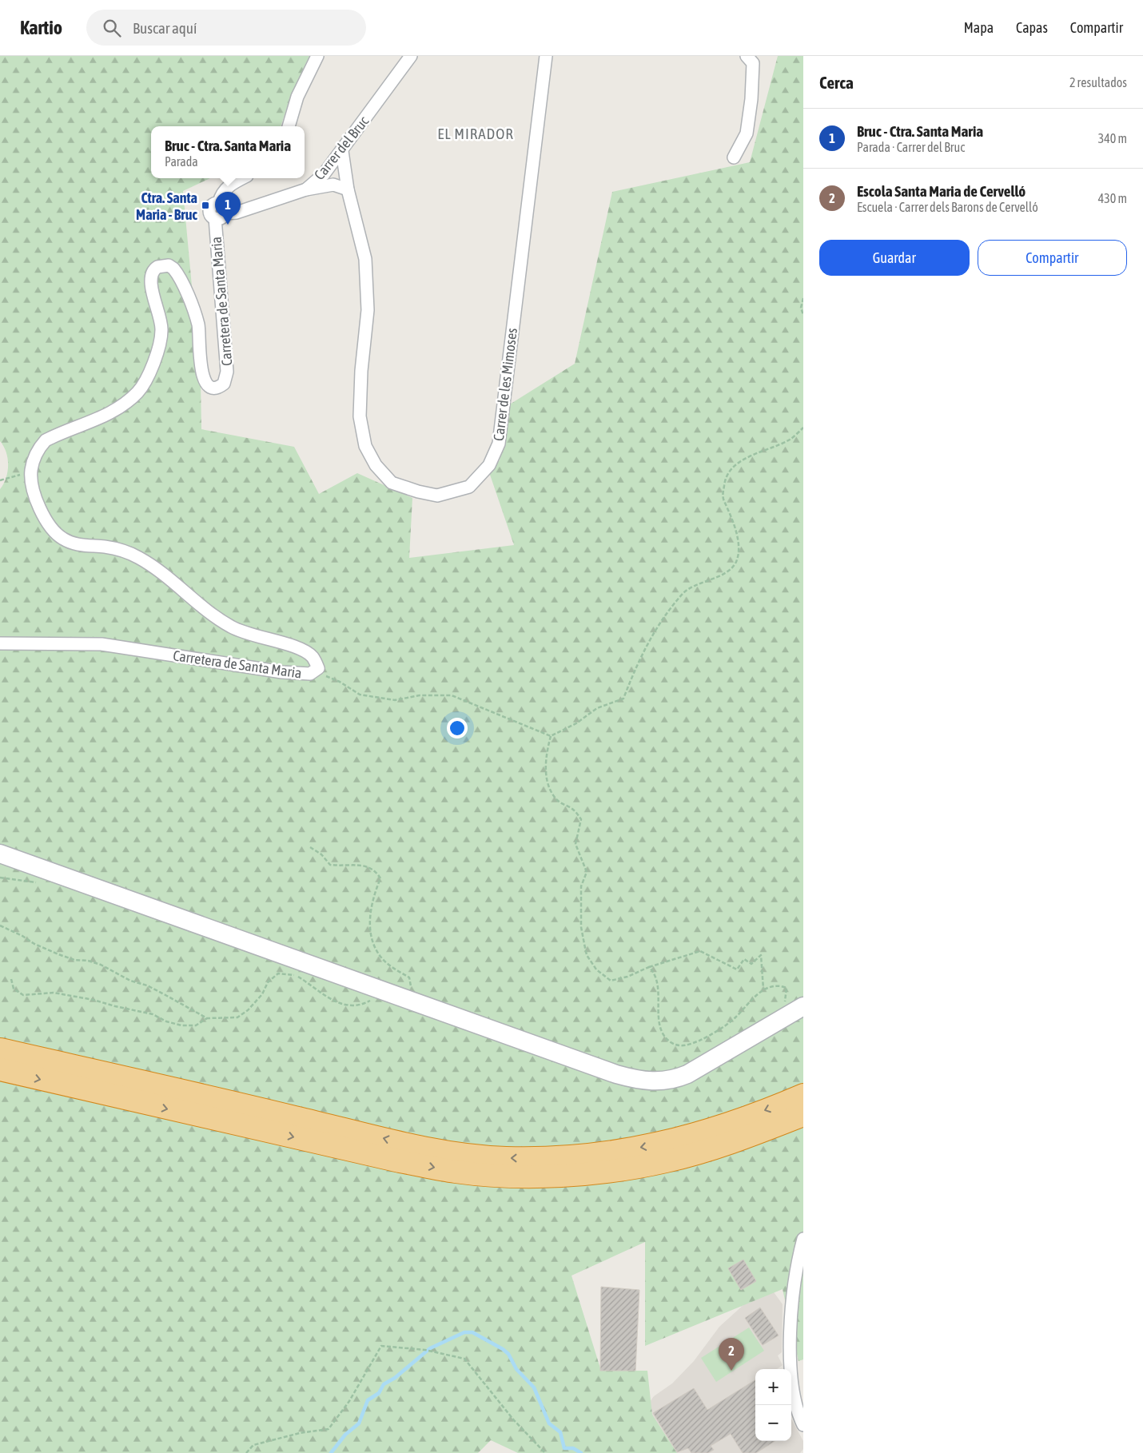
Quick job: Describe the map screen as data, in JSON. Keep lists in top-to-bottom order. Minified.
{"streets":{"street":["Carrer del Bruc","Carretera de Santa Maria","Carrer de les Mimoses"]},"crossings":[["Carrer del Bruc","Carretera de Santa Maria"],["Carrer del Bruc","Carrer de les Mimoses"]],"districts":["EL MIRADOR"],"places":{"transit":["Ctra. Santa Maria - Bruc"]},"page":{"header":"Kartio","search":"Buscar aquí","nav":["Mapa","Capas","Compartir"],"heading":["Cerca","2 resultados"],"list":[{"mark":"1","name":"Bruc - Ctra. Santa Maria","note":"Parada · Carrer del Bruc","value":"340 m"},{"mark":"2","name":"Escola Santa Maria de Cervelló","note":"Escuela · Carrer dels Barons de Cervelló","value":"430 m"}],"popup":["Bruc - Ctra. Santa Maria","Parada"],"pins":["1","2"],"buttons":["Guardar","Compartir"],"map_buttons":["+","−"]}}
